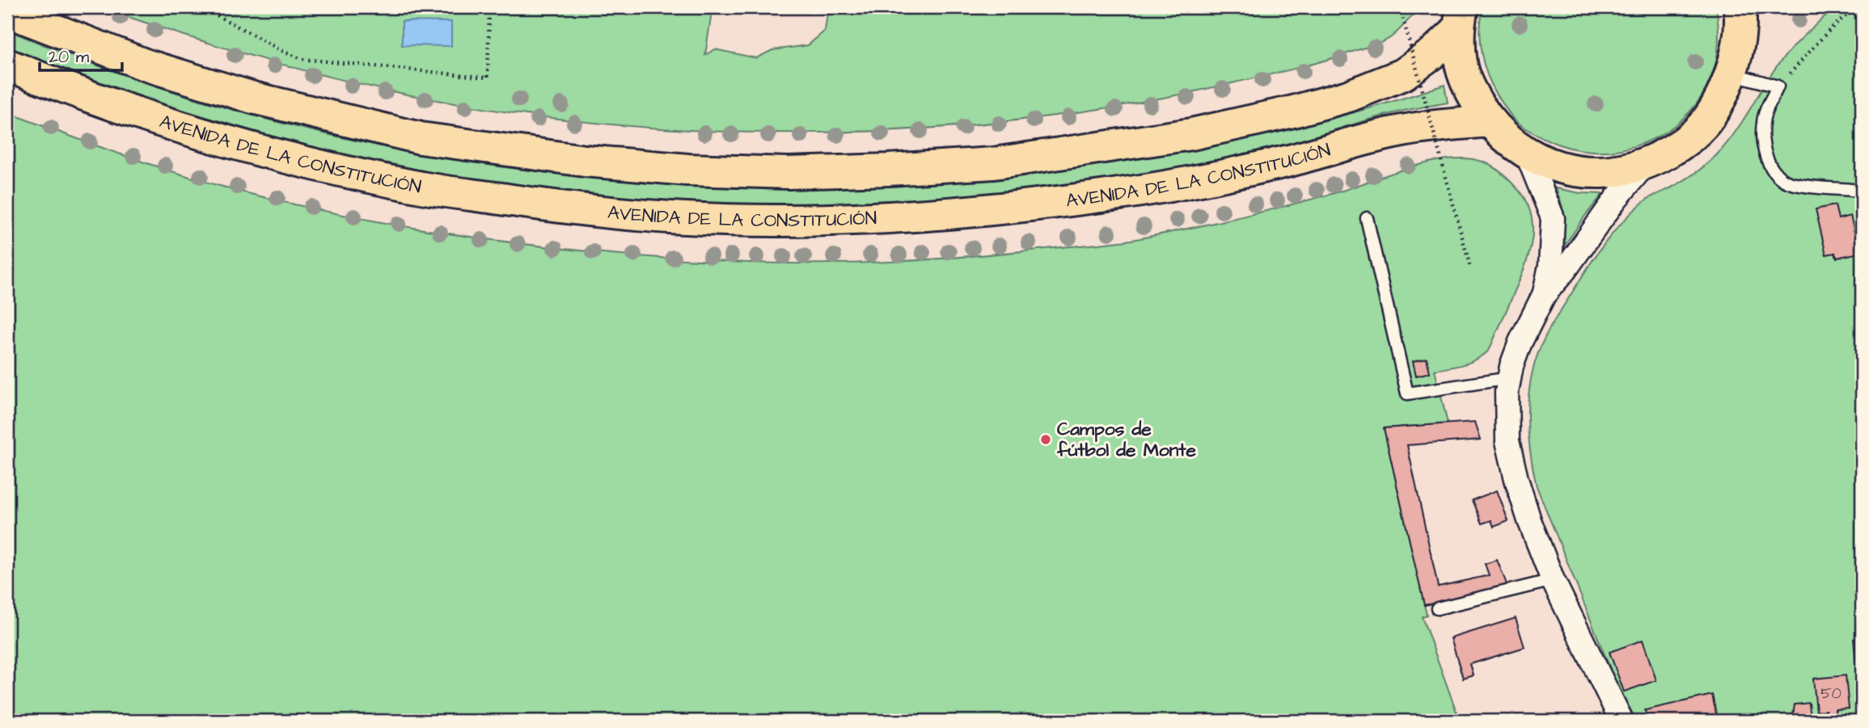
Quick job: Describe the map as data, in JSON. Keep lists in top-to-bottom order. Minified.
{"streets":{"main road":["AVENIDA DE LA CONSTITUCIÓN"]},"places":["Campos de fútbol de Monte"],"house_numbers":["50"],"scale_bar":"20 m"}
